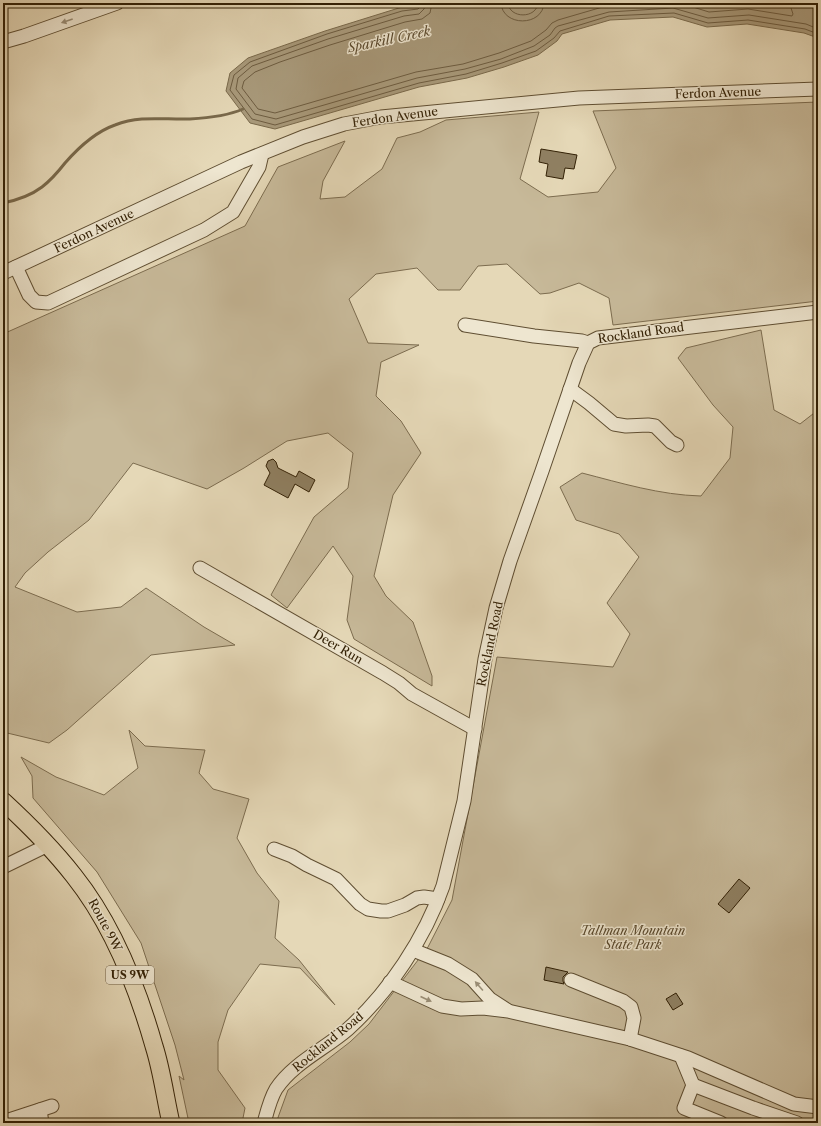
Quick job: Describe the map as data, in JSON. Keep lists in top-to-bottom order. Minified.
{"streets":{"main road":["Route 9W","US 9W"],"street":["Ferdon Avenue","Rockland Road","Deer Run"]},"crossings":[["Rockland Road","Deer Run"]],"water":["Sparkill Creek"],"parks":["Tallman Mountain State Park"]}
